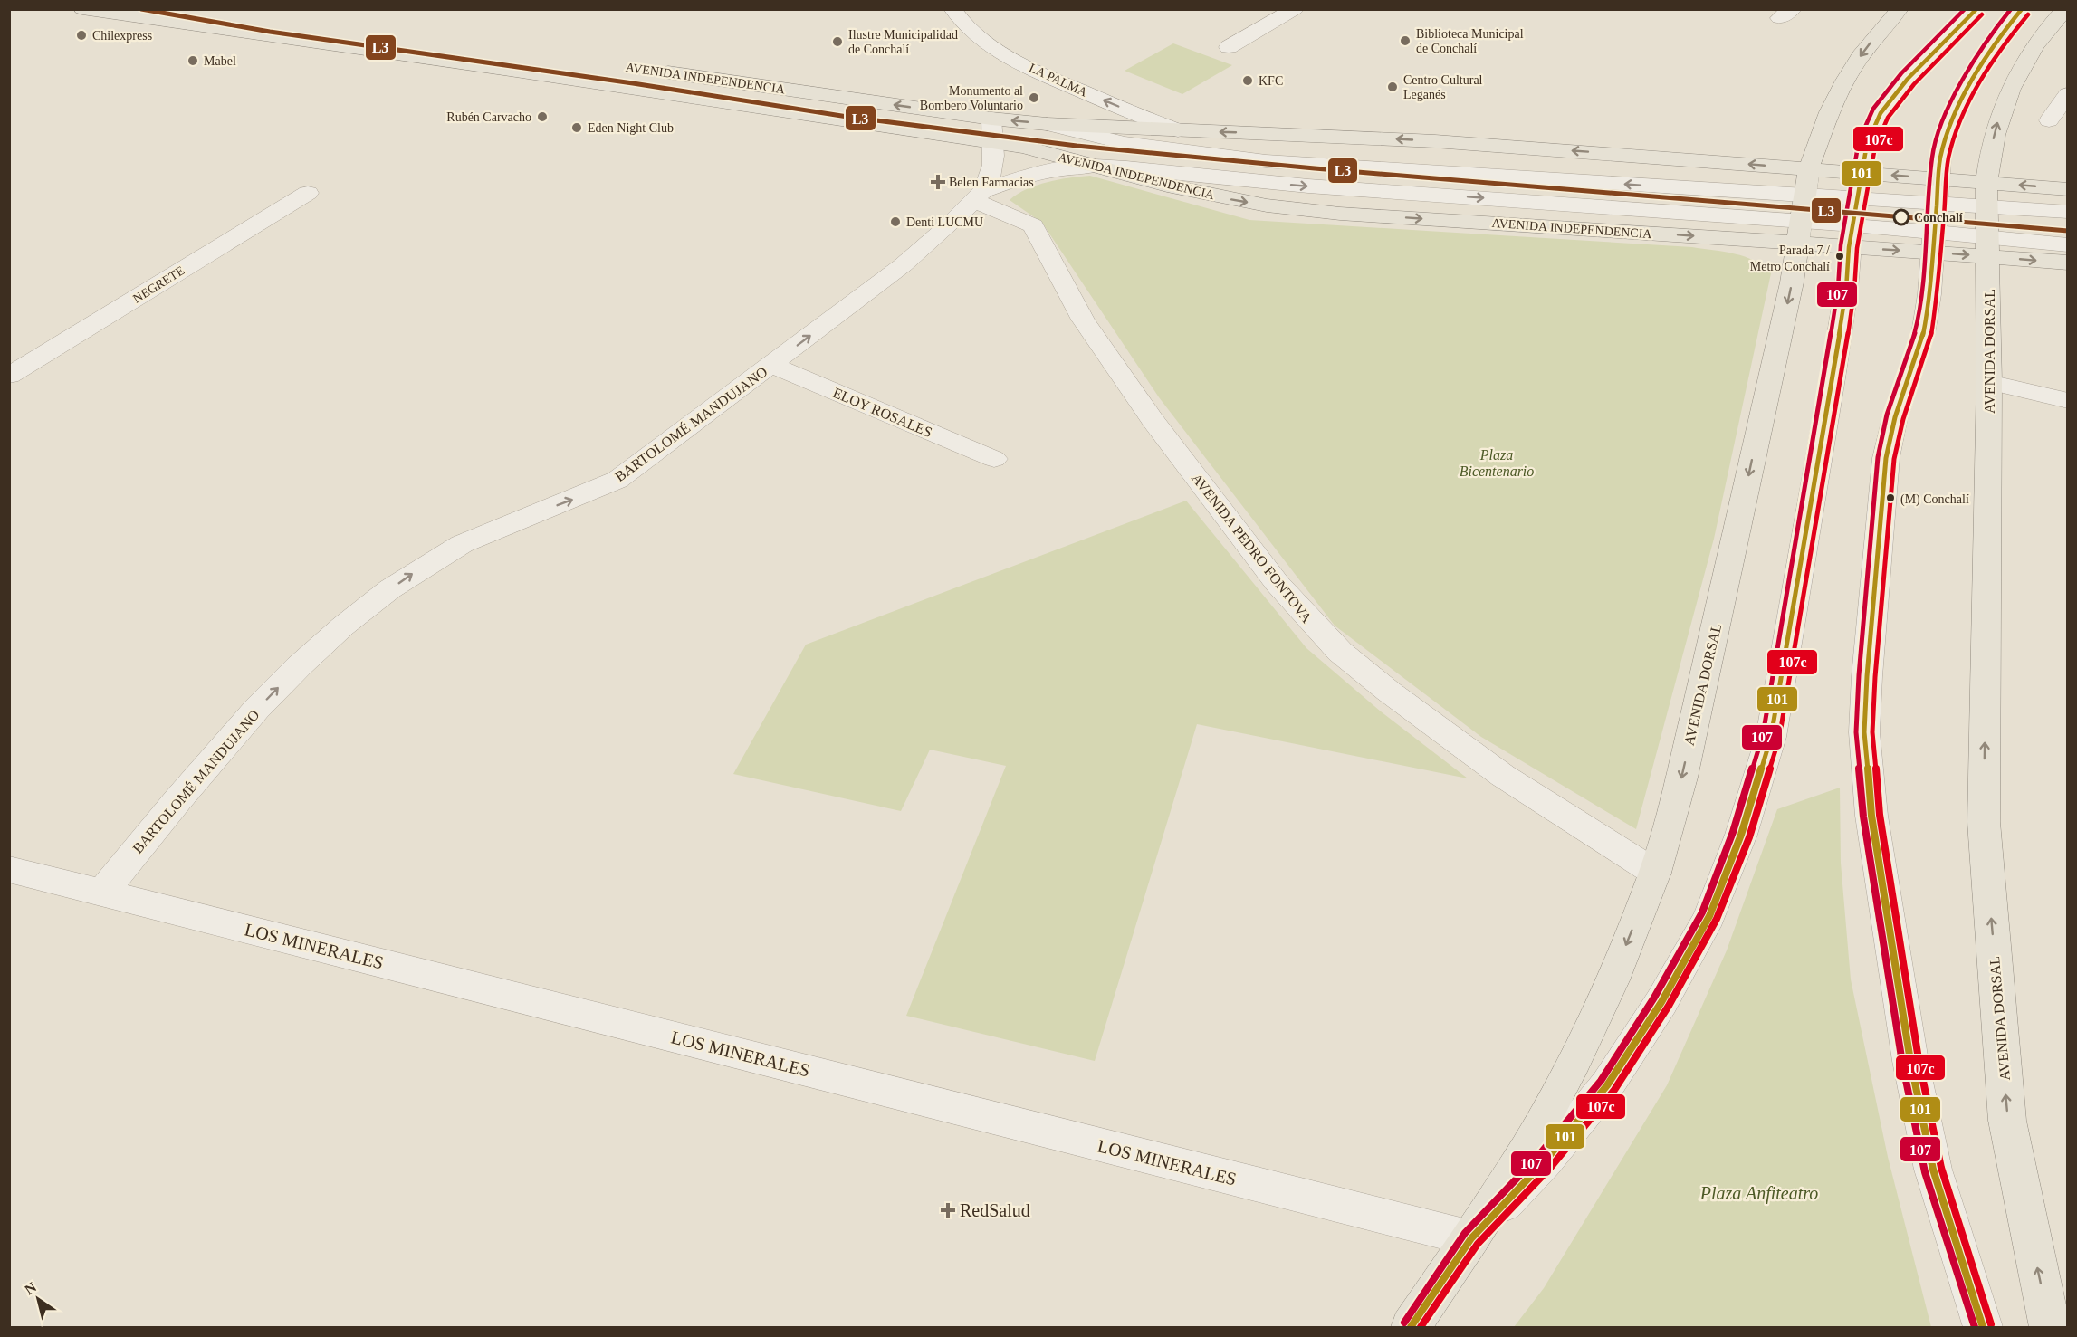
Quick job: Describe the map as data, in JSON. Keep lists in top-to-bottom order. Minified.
{"streets":{"main road":["AVENIDA INDEPENDENCIA","AVENIDA DORSAL"],"street":["LA PALMA","NEGRETE","ELOY ROSALES","BARTOLOMÉ MANDUJANO","AVENIDA PEDRO FONTOVA","LOS MINERALES"]},"crossings":[["AVENIDA INDEPENDENCIA","LA PALMA"],["AVENIDA INDEPENDENCIA","AVENIDA DORSAL"],["AVENIDA DORSAL","AVENIDA PEDRO FONTOVA"],["AVENIDA DORSAL","LOS MINERALES"],["ELOY ROSALES","BARTOLOMÉ MANDUJANO"],["BARTOLOMÉ MANDUJANO","AVENIDA PEDRO FONTOVA"],["BARTOLOMÉ MANDUJANO","LOS MINERALES"]],"one_way":["BARTOLOMÉ MANDUJANO"],"parks":["Plaza Bicentenario","Plaza Anfiteatro"],"places":{"other":["Chilexpress","Biblioteca Municipal de Conchalí","Ilustre Municipalidad de Conchalí","Mabel","KFC","Centro Cultural Leganés","Monumento al Bombero Voluntario","Rubén Carvacho","Eden Night Club","Conchalí","Denti LUCMU","Parada 7 / Metro Conchalí","(M) Conchalí"],"health":["Belen Farmacias","RedSalud"]},"lines":["transit line L3","transit line 101","transit line 107","transit line 107c"],"north":"top left"}
